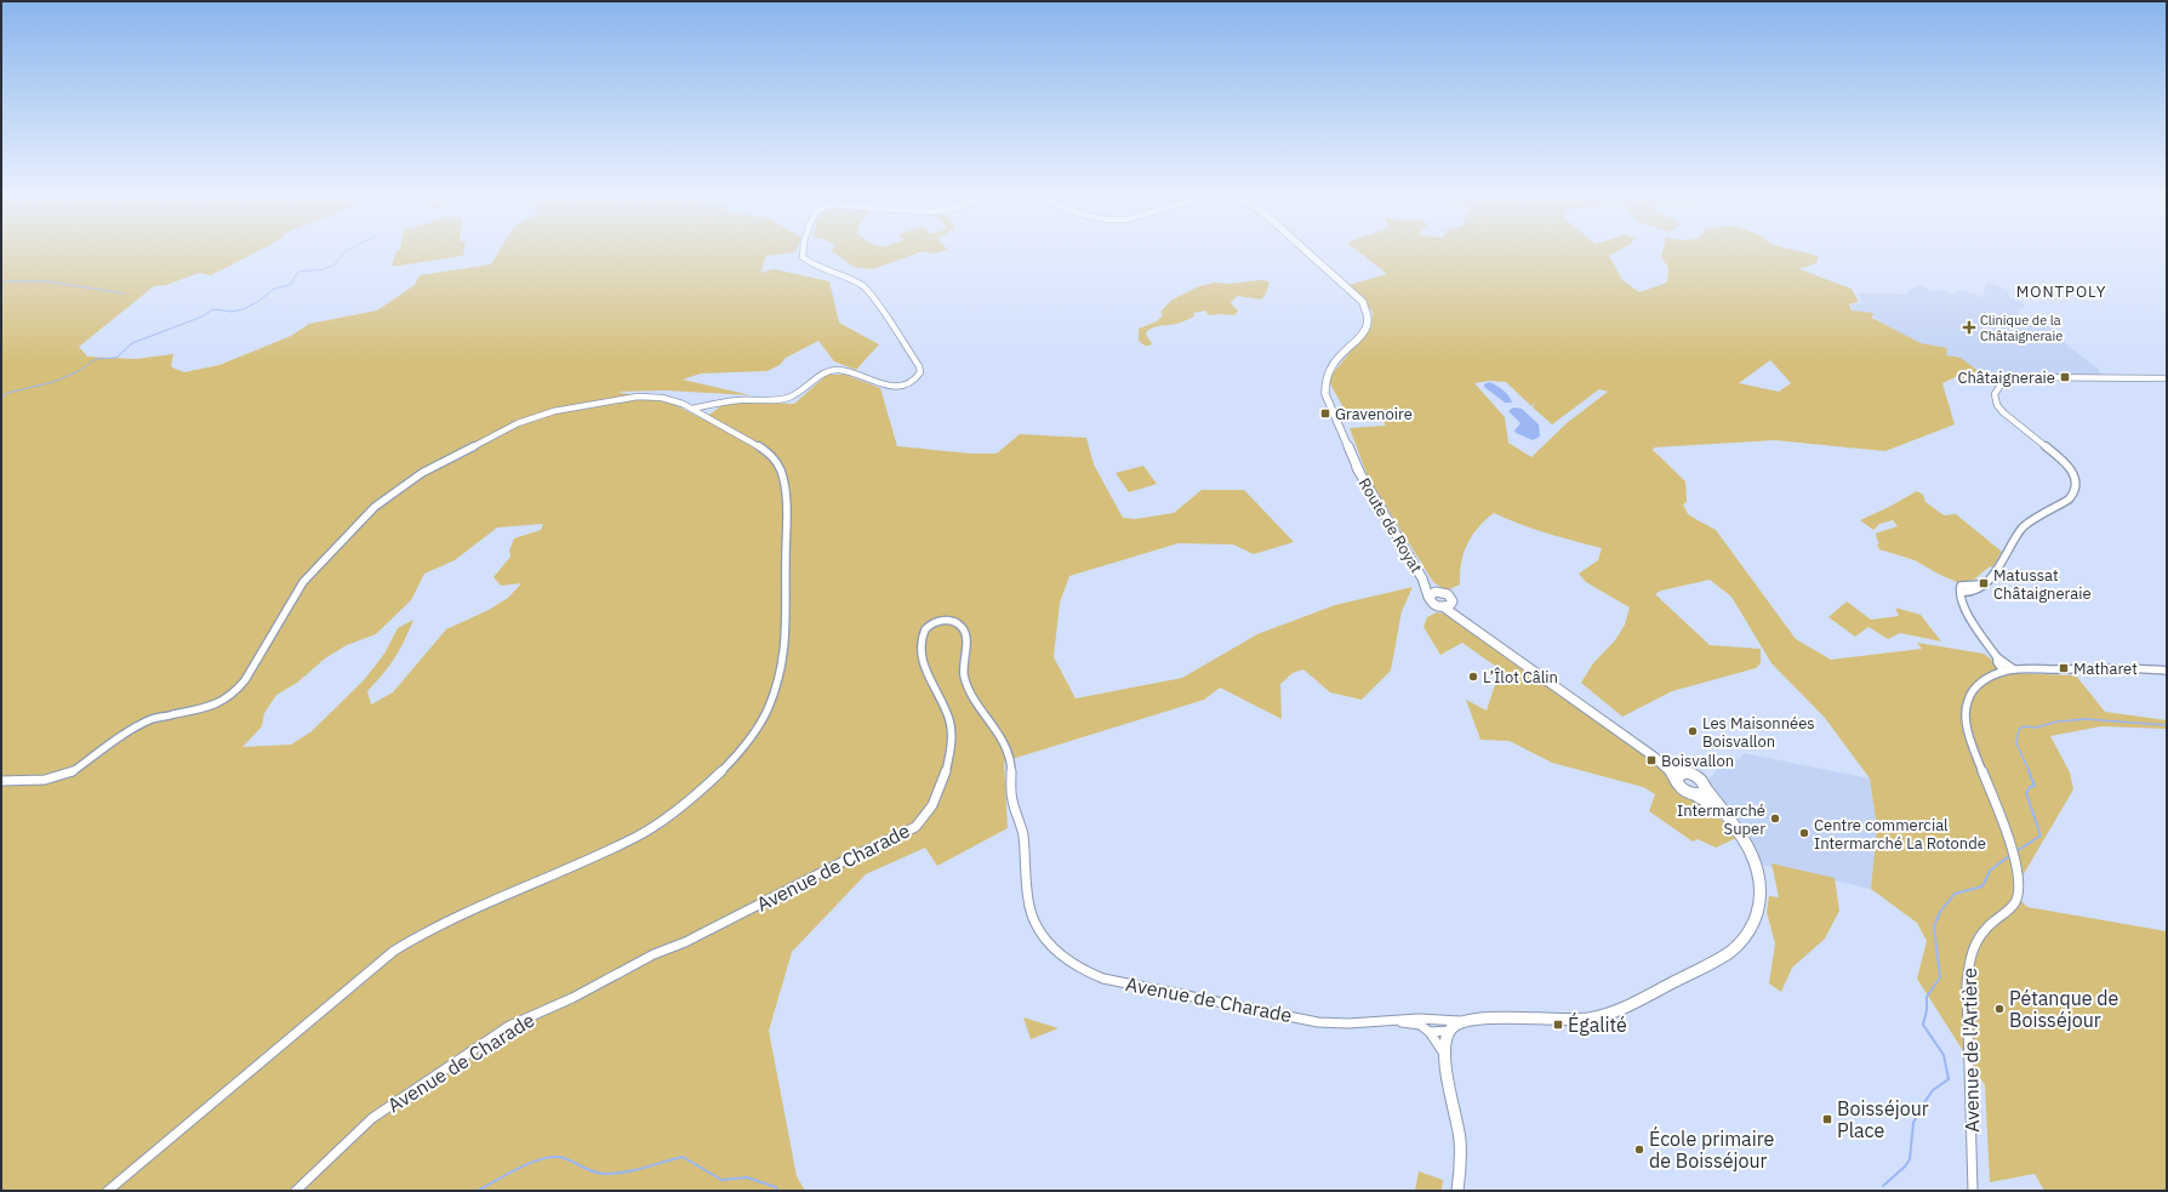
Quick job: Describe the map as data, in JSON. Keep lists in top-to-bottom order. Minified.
{"streets":{"main road":["Route de Royat"],"street":["Avenue de Charade","Avenue de l'Artière"]},"districts":["MONTPOLY"],"places":{"health":["Clinique de la Châtaigneraie"],"transit":["Châtaigneraie","Gravenoire","Matussat Châtaigneraie","Matharet","Boisvallon","Égalité","Boisséjour Place"],"other":["L’Îlot Câlin","Les Maisonnées Boisvallon","Intermarché Super","Centre commercial Intermarché La Rotonde","Pétanque de Boisséjour","École primaire de Boisséjour"]}}
